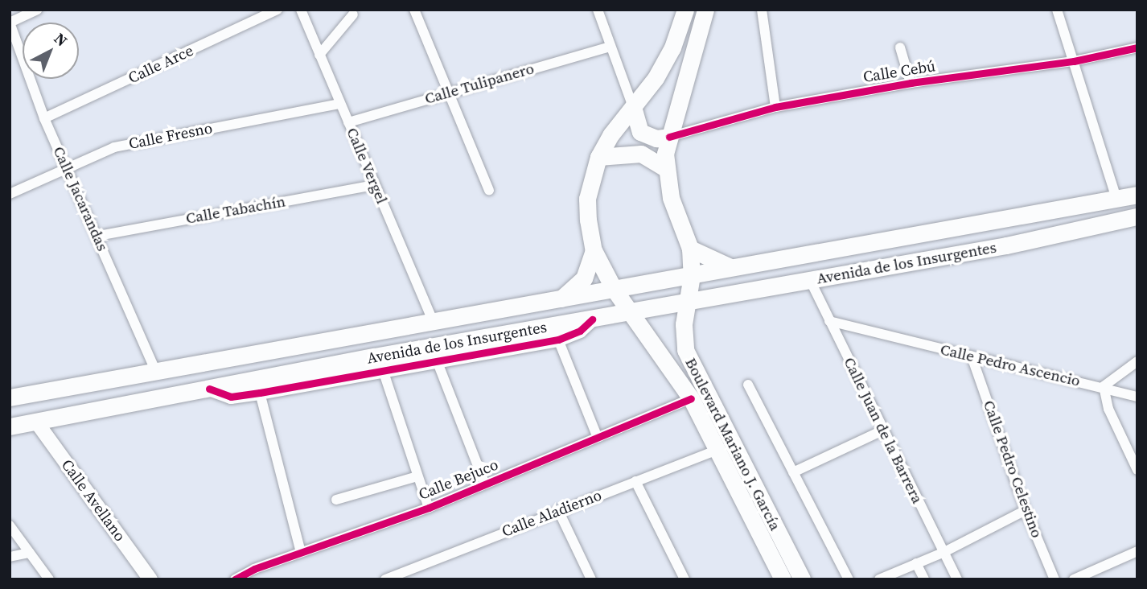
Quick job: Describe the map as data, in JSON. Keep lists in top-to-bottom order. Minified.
{"streets":{"main road":["Avenida de los Insurgentes","Boulevard Mariano J. García"],"street":["Calle Arce","Calle Cebú","Calle Tulipanero","Calle Fresno","Calle Vergel","Calle Jacarandas","Calle Tabachín","Calle Pedro Ascencio","Calle Juan de la Barrera","Calle Pedro Celestino","Calle Bejuco","Calle Avellano","Calle Aladierno"]},"crossings":[["Calle Arce","Calle Jacarandas"],["Calle Cebú","Boulevard Mariano J. García"],["Calle Tulipanero","Calle Vergel"],["Calle Fresno","Calle Vergel"],["Calle Fresno","Calle Jacarandas"],["Calle Vergel","Calle Tabachín"],["Calle Vergel","Avenida de los Insurgentes"],["Calle Jacarandas","Calle Tabachín"],["Calle Jacarandas","Avenida de los Insurgentes"],["Avenida de los Insurgentes","Calle Juan de la Barrera"],["Avenida de los Insurgentes","Boulevard Mariano J. García"],["Avenida de los Insurgentes","Calle Avellano"],["Calle Pedro Ascencio","Calle Juan de la Barrera"],["Calle Pedro Ascencio","Calle Pedro Celestino"],["Boulevard Mariano J. García","Calle Bejuco"],["Boulevard Mariano J. García","Calle Aladierno"]],"north":"top right"}
